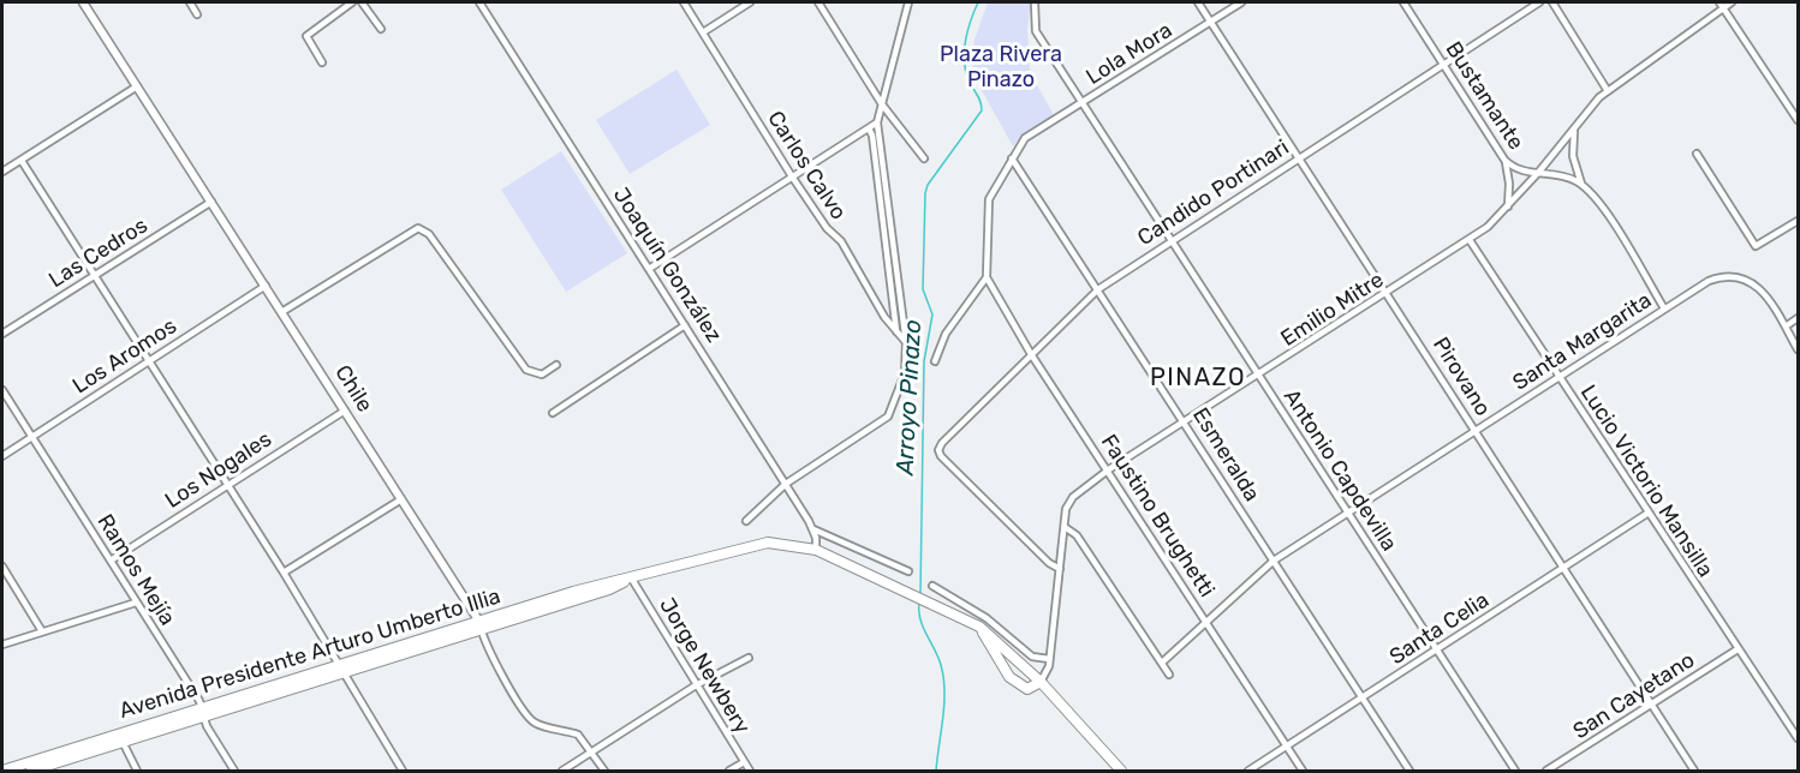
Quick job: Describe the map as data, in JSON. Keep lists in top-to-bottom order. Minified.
{"streets":{"main road":["Avenida Presidente Arturo Umberto Illia"],"street":["Lola Mora","Bustamante","Carlos Calvo","Candido Portinari","Las Cedros","Joaquín González","Emilio Mitre","Santa Margarita","Los Aromos","Pirovano","Chile","Esmeralda","Los Nogales","Antonio Capdevilla","Lucio Victorio Mansilla","Faustino Brughetti","Ramos Mejía","Santa Celia","Jorge Newbery","San Cayetano"]},"crossings":[["Lola Mora","Pirovano"],["Lola Mora","Esmeralda"],["Lola Mora","Antonio Capdevilla"],["Lola Mora","Faustino Brughetti"],["Bustamante","Candido Portinari"],["Bustamante","Emilio Mitre"],["Candido Portinari","Emilio Mitre"],["Candido Portinari","Pirovano"],["Candido Portinari","Esmeralda"],["Candido Portinari","Antonio Capdevilla"],["Candido Portinari","Faustino Brughetti"],["Las Cedros","Chile"],["Joaquín González","Avenida Presidente Arturo Umberto Illia"],["Emilio Mitre","Pirovano"],["Emilio Mitre","Esmeralda"],["Emilio Mitre","Antonio Capdevilla"],["Emilio Mitre","Lucio Victorio Mansilla"],["Emilio Mitre","Faustino Brughetti"],["Emilio Mitre","Avenida Presidente Arturo Umberto Illia"],["Santa Margarita","Pirovano"],["Santa Margarita","Esmeralda"],["Santa Margarita","Antonio Capdevilla"],["Santa Margarita","Lucio Victorio Mansilla"],["Santa Margarita","Faustino Brughetti"],["Los Aromos","Chile"],["Los Aromos","Ramos Mejía"],["Pirovano","Santa Celia"],["Pirovano","San Cayetano"],["Chile","Los Nogales"],["Chile","Avenida Presidente Arturo Umberto Illia"],["Esmeralda","Santa Celia"],["Los Nogales","Ramos Mejía"],["Antonio Capdevilla","Santa Celia"],["Lucio Victorio Mansilla","Santa Celia"],["Lucio Victorio Mansilla","San Cayetano"],["Faustino Brughetti","Santa Celia"],["Ramos Mejía","Avenida Presidente Arturo Umberto Illia"],["Avenida Presidente Arturo Umberto Illia","Jorge Newbery"]],"districts":["PINAZO"],"water":["Arroyo Pinazo"],"parks":["Plaza Rivera Pinazo"]}
